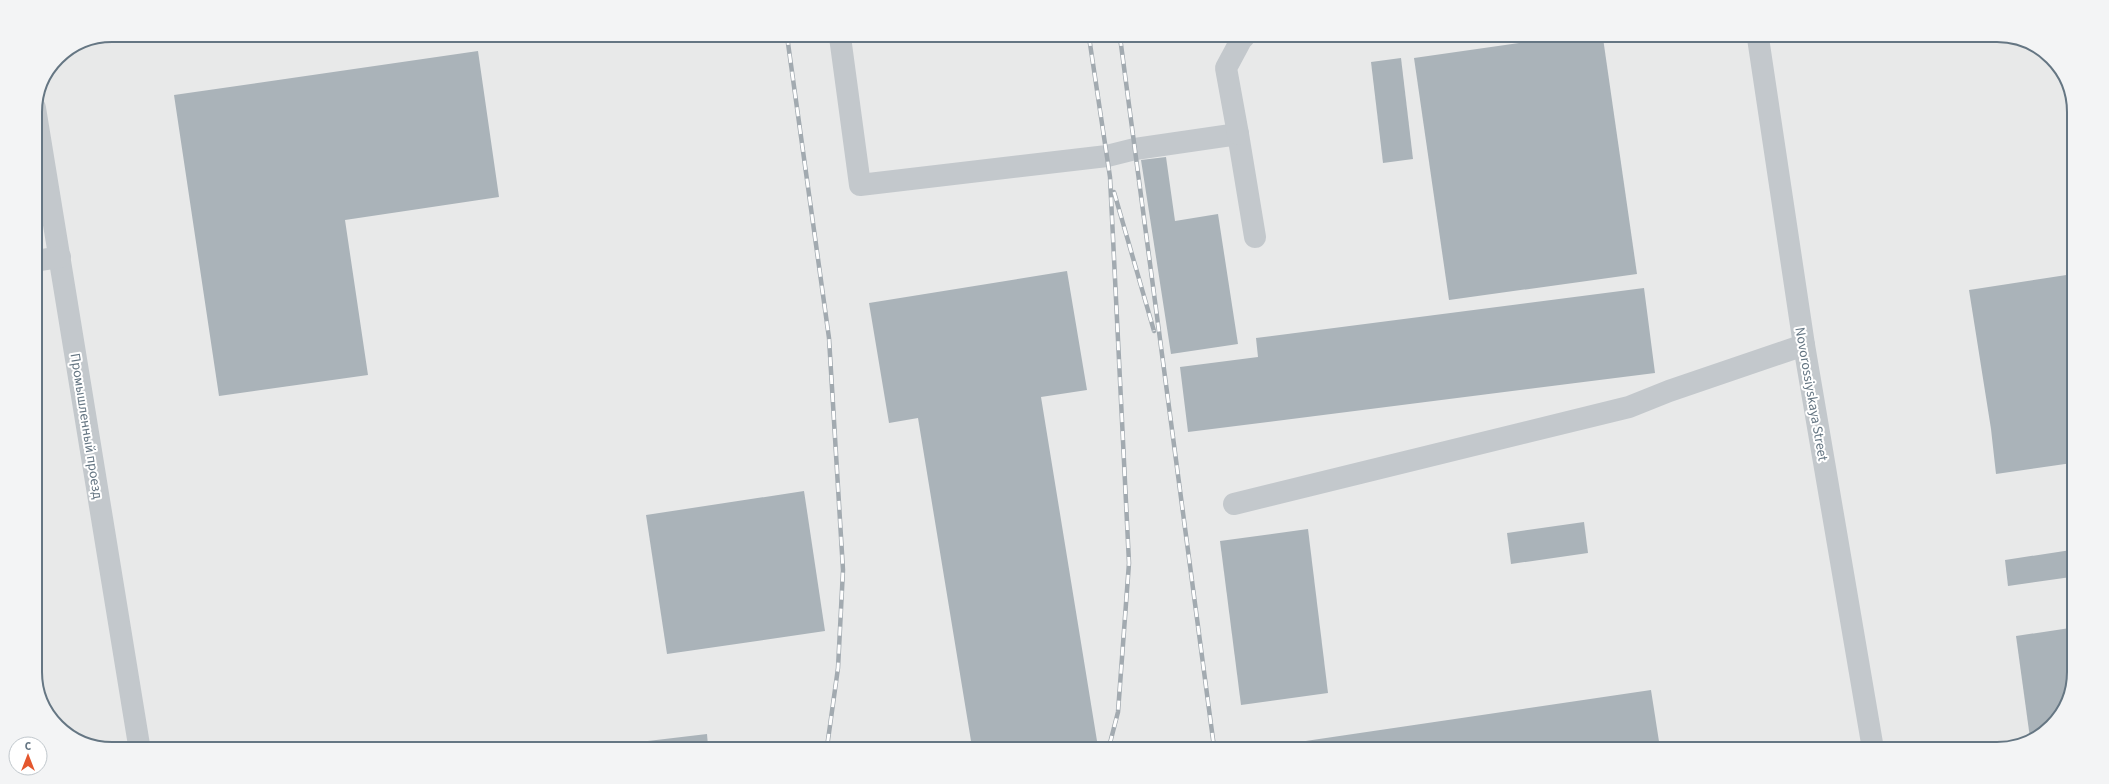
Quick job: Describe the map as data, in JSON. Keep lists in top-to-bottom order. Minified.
{"streets":{"street":["Novorossiyskaya Street","Промышленный проезд"]},"north":"top"}
